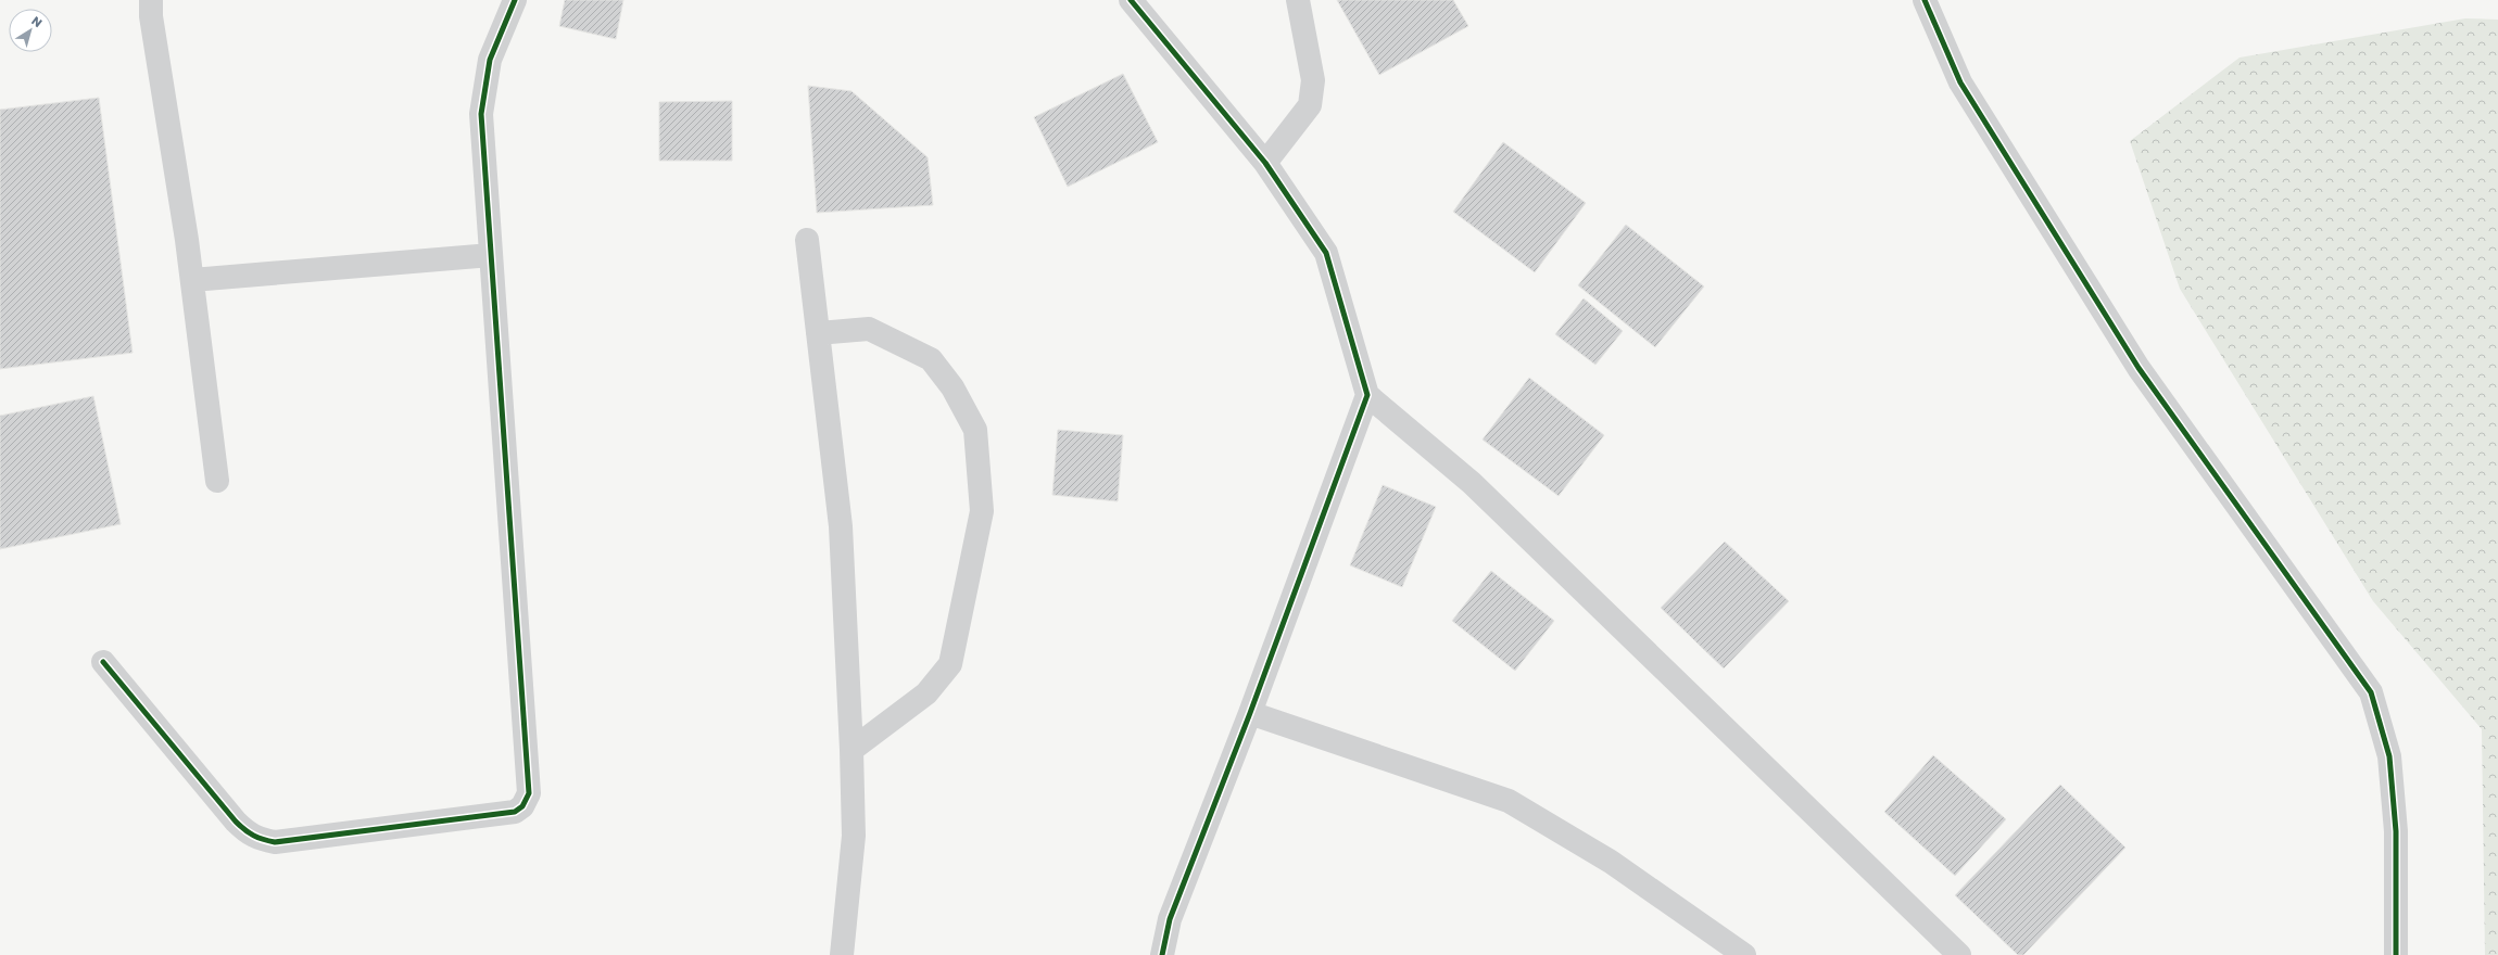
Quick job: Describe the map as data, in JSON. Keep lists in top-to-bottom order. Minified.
{"north":"top right"}
